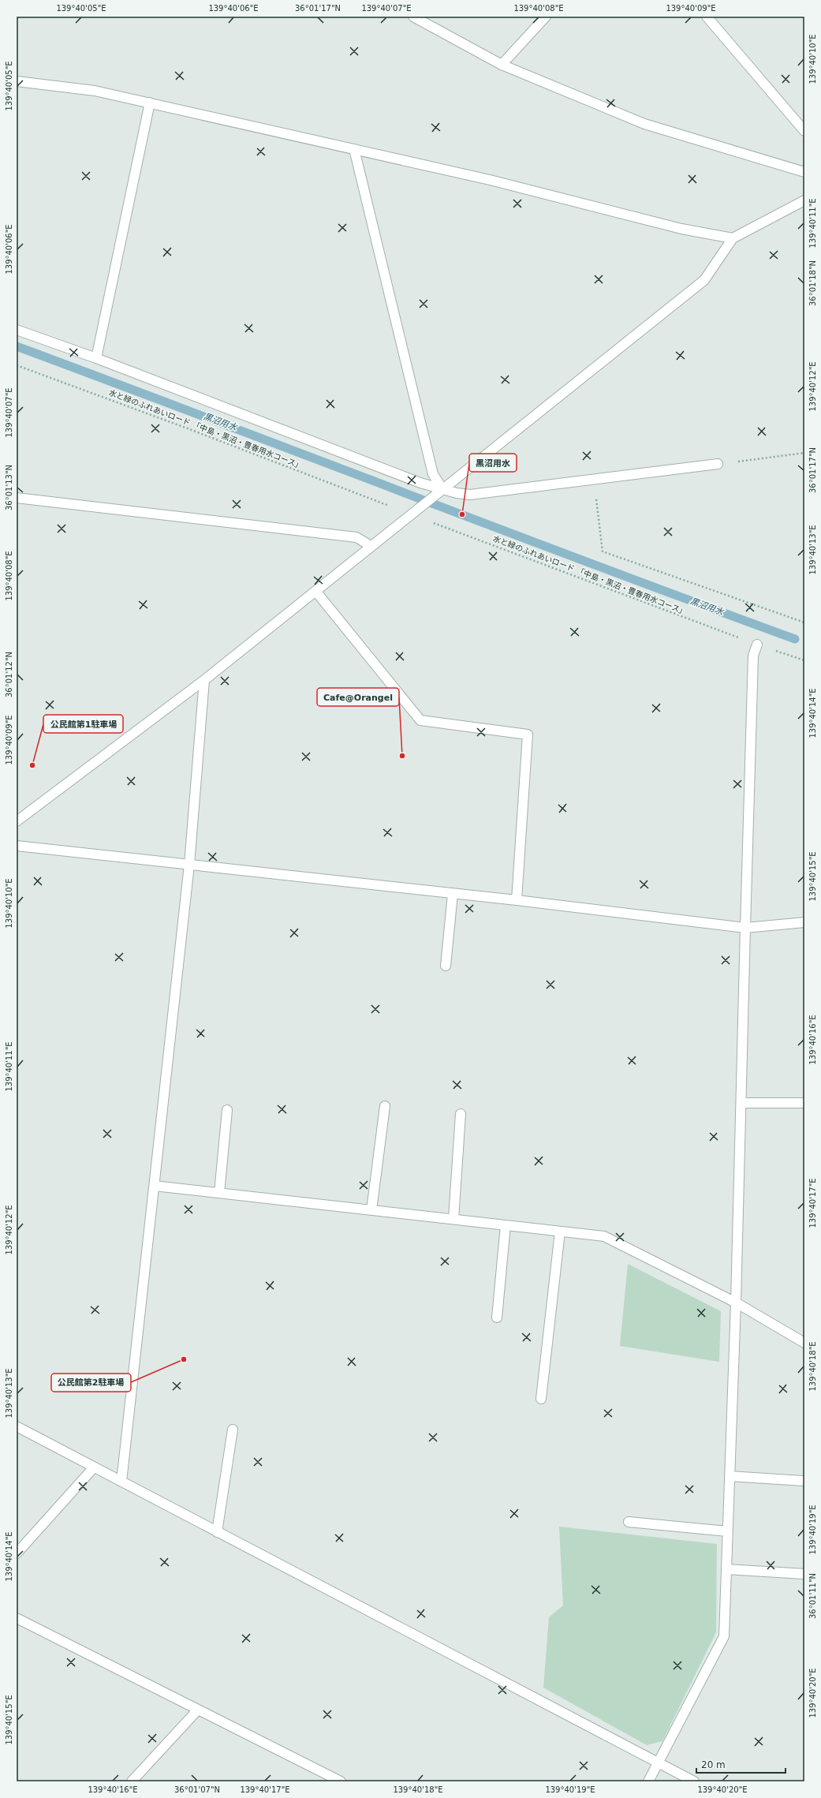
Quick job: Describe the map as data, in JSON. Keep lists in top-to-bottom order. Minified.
{"streets":{"path":["水と緑のふれあいロード 「中島・黒沼・豊春用水コース」"]},"water":["黒沼用水"],"places":["黒沼用水","Cafe@Orangel","公民館第1駐車場","公民館第2駐車場"],"scale_bar":"20 m","coordinates":["139°40'05\"E","139°40'06\"E","36°01'17\"N","139°40'07\"E","139°40'08\"E","139°40'09\"E","139°40'10\"E","139°40'11\"E","36°01'18\"N","139°40'12\"E","36°01'13\"N","139°40'13\"E","36°01'12\"N","139°40'14\"E","139°40'15\"E","139°40'16\"E","139°40'17\"E","139°40'18\"E","139°40'19\"E","36°01'11\"N","139°40'20\"E","36°01'07\"N"]}
